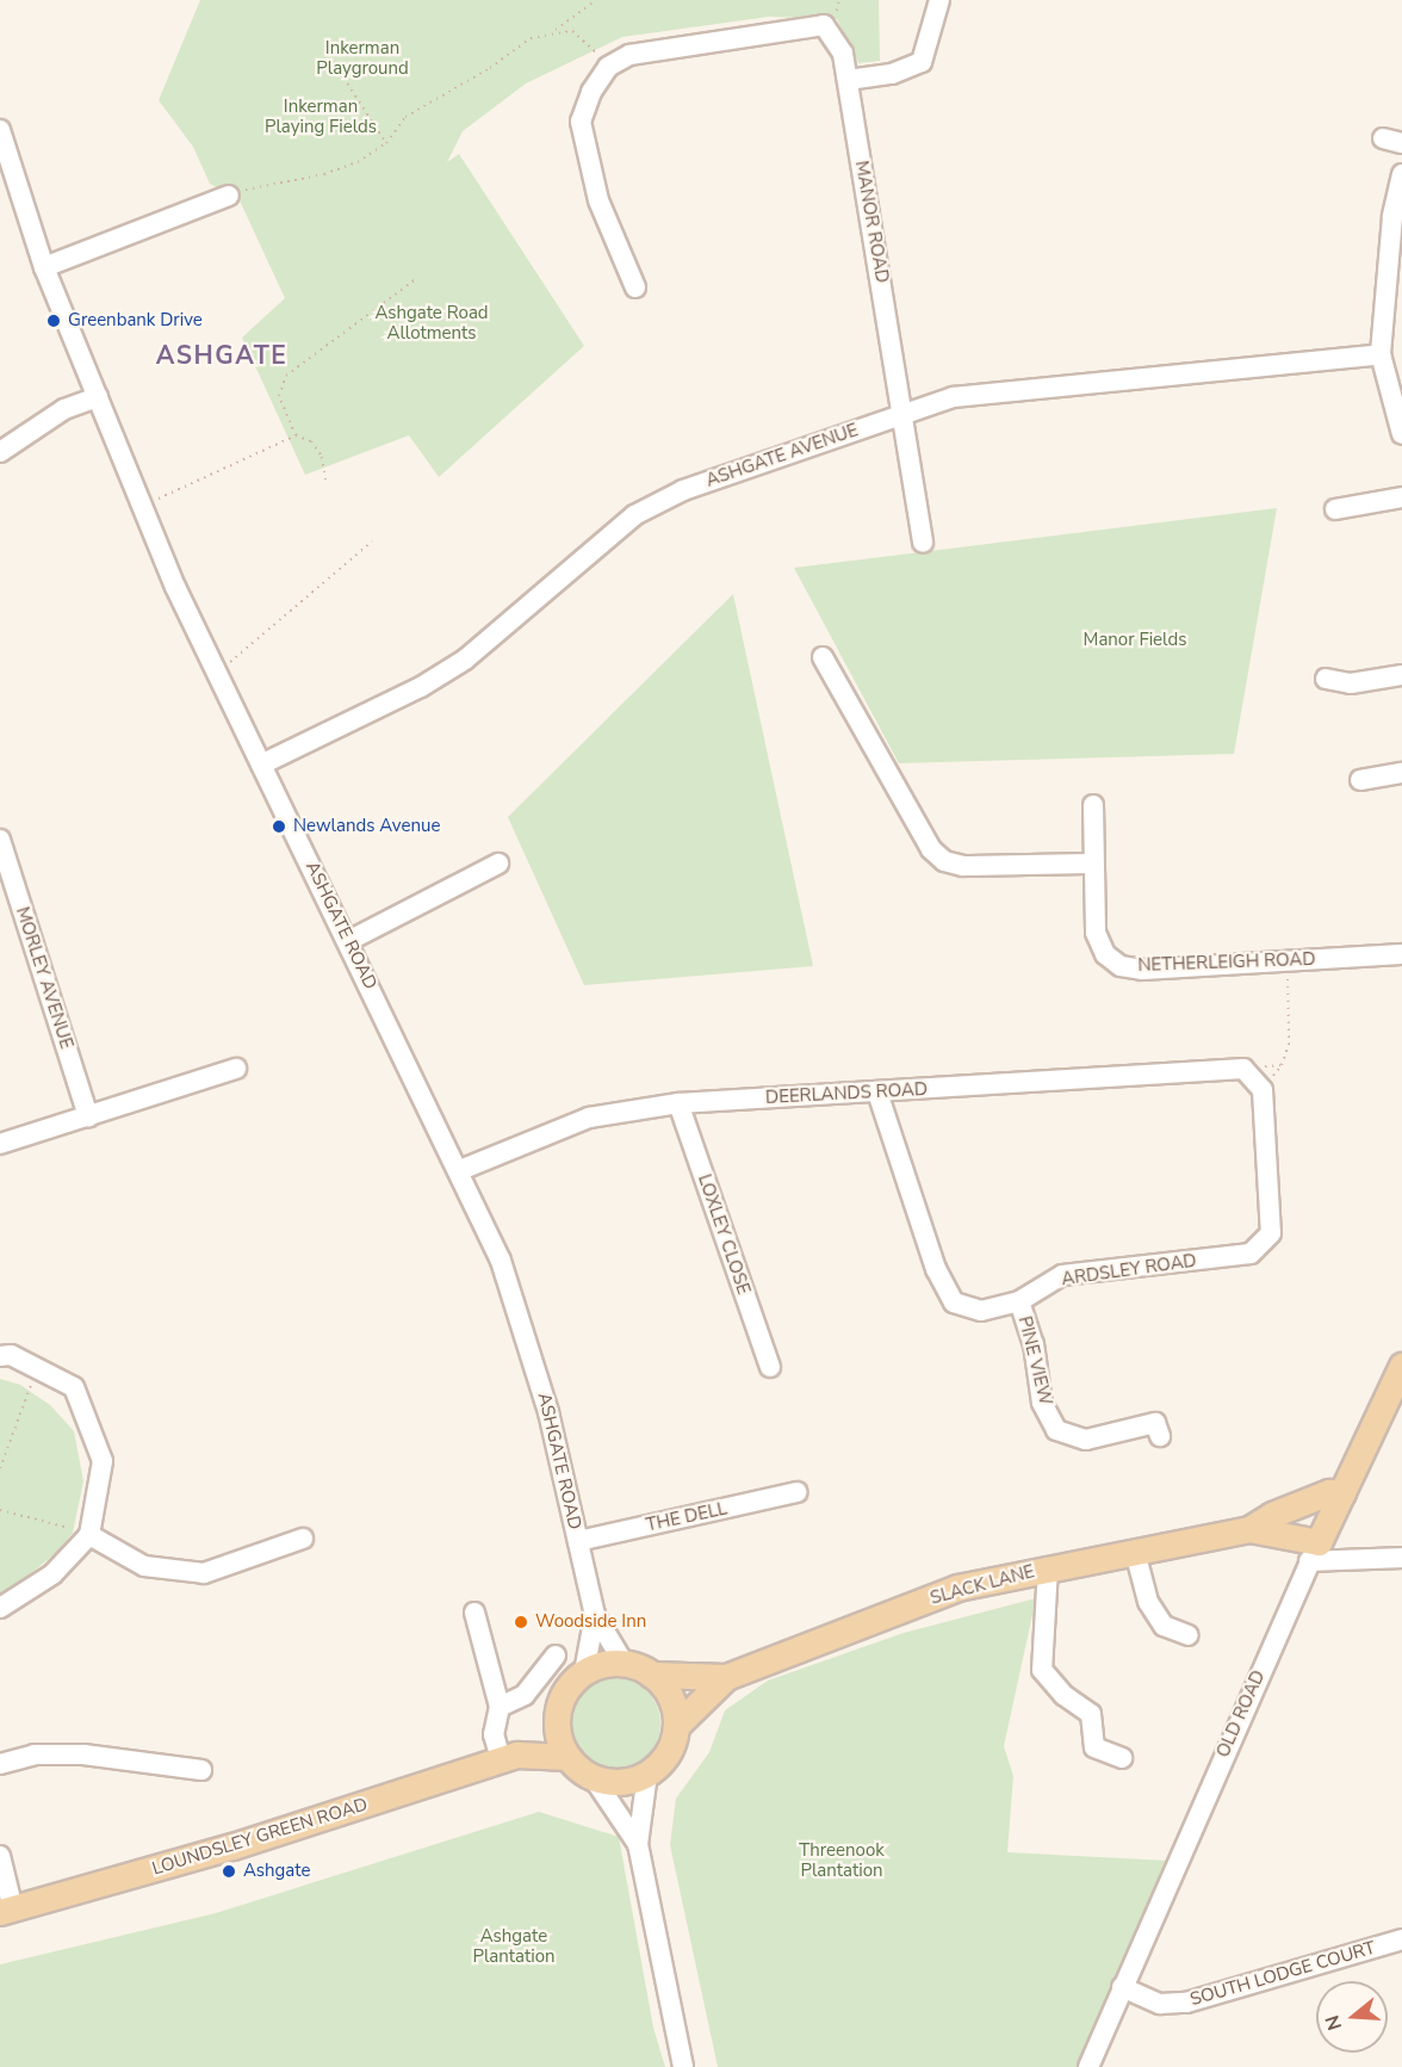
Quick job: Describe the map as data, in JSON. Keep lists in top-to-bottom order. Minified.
{"streets":{"main road":["SLACK LANE","OLD ROAD","LOUNDSLEY GREEN ROAD"],"street":["MANOR ROAD","ASHGATE AVENUE","ASHGATE ROAD","NETHERLEIGH ROAD","MORLEY AVENUE","DEERLANDS ROAD","LOXLEY CLOSE","ARDSLEY ROAD","PINE VIEW","THE DELL","SOUTH LODGE COURT"]},"crossings":[["MANOR ROAD","ASHGATE AVENUE"],["ASHGATE AVENUE","ASHGATE ROAD"],["ASHGATE ROAD","DEERLANDS ROAD"],["ASHGATE ROAD","THE DELL"],["ASHGATE ROAD","SLACK LANE"],["ASHGATE ROAD","LOUNDSLEY GREEN ROAD"],["DEERLANDS ROAD","LOXLEY CLOSE"],["DEERLANDS ROAD","ARDSLEY ROAD"],["ARDSLEY ROAD","PINE VIEW"],["SLACK LANE","OLD ROAD"],["SLACK LANE","LOUNDSLEY GREEN ROAD"],["OLD ROAD","SOUTH LODGE COURT"]],"districts":["ASHGATE"],"parks":["Inkerman Playground","Inkerman Playing Fields","Ashgate Road Allotments","Manor Fields","Threenook Plantation","Ashgate Plantation"],"places":["Greenbank Drive","Newlands Avenue","Woodside Inn","Ashgate"],"north":"left"}
